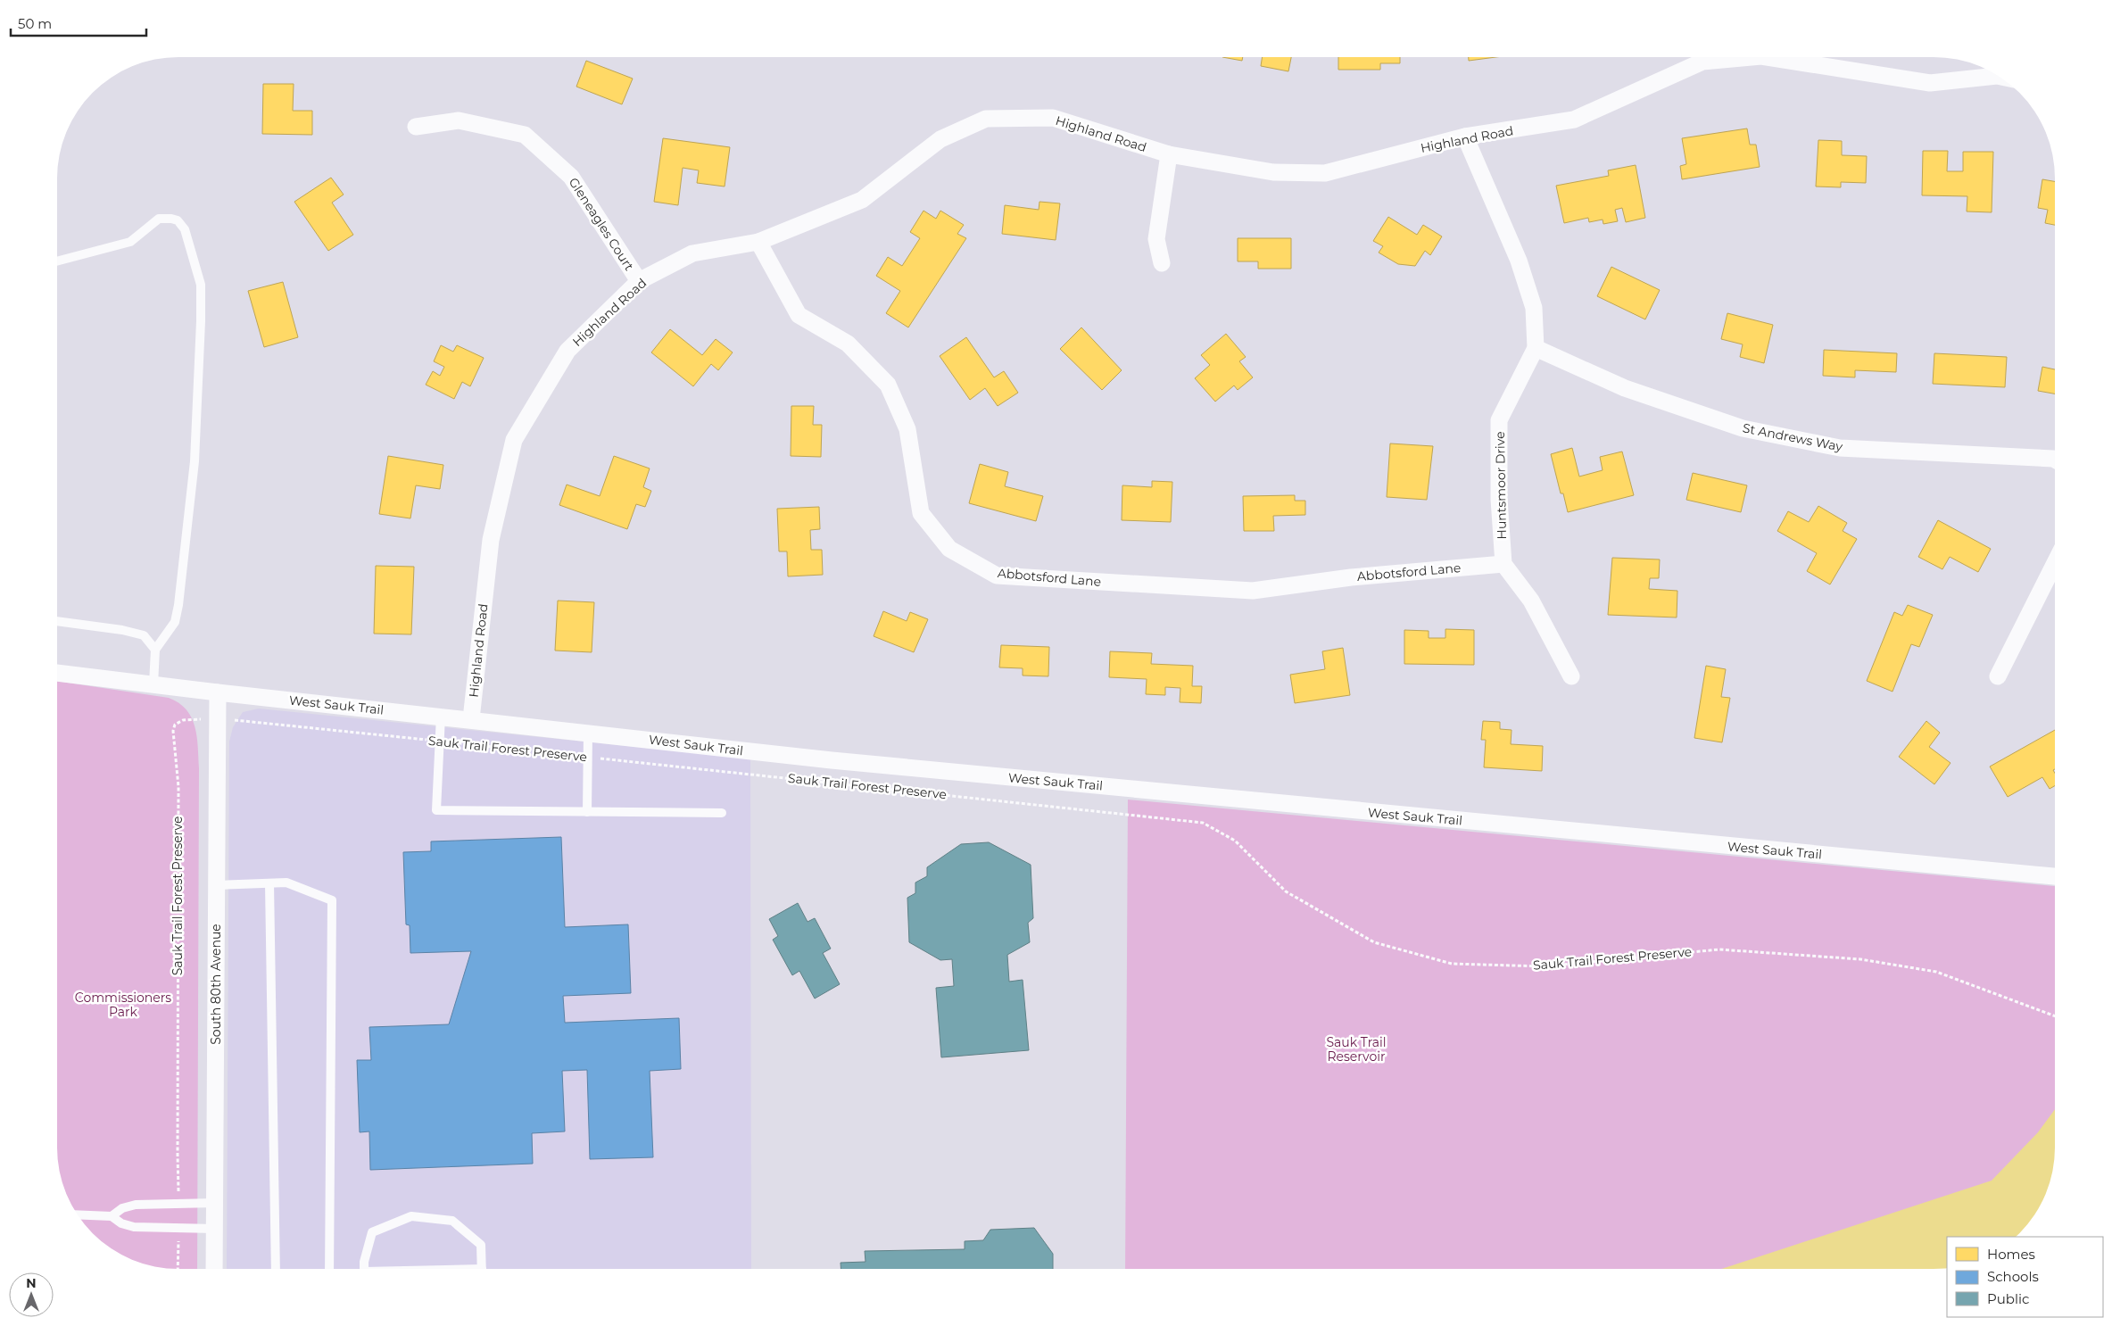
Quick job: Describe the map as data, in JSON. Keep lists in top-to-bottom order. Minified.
{"streets":{"street":["Highland Road","Gleneagles Court","St Andrews Way","Huntsmoor Drive","Abbotsford Lane","West Sauk Trail","South 80th Avenue"],"path":["Sauk Trail Forest Preserve"]},"crossings":[["Highland Road","Gleneagles Court"],["Highland Road","Huntsmoor Drive"],["Highland Road","Abbotsford Lane"],["Highland Road","West Sauk Trail"],["St Andrews Way","Huntsmoor Drive"],["Huntsmoor Drive","Abbotsford Lane"],["West Sauk Trail","South 80th Avenue"],["Sauk Trail Forest Preserve","South 80th Avenue"]],"parks":["Commissioners Park","Sauk Trail Reservoir"],"legend":["Homes","Schools","Public"],"scale_bar":"50 m","north":"top"}
